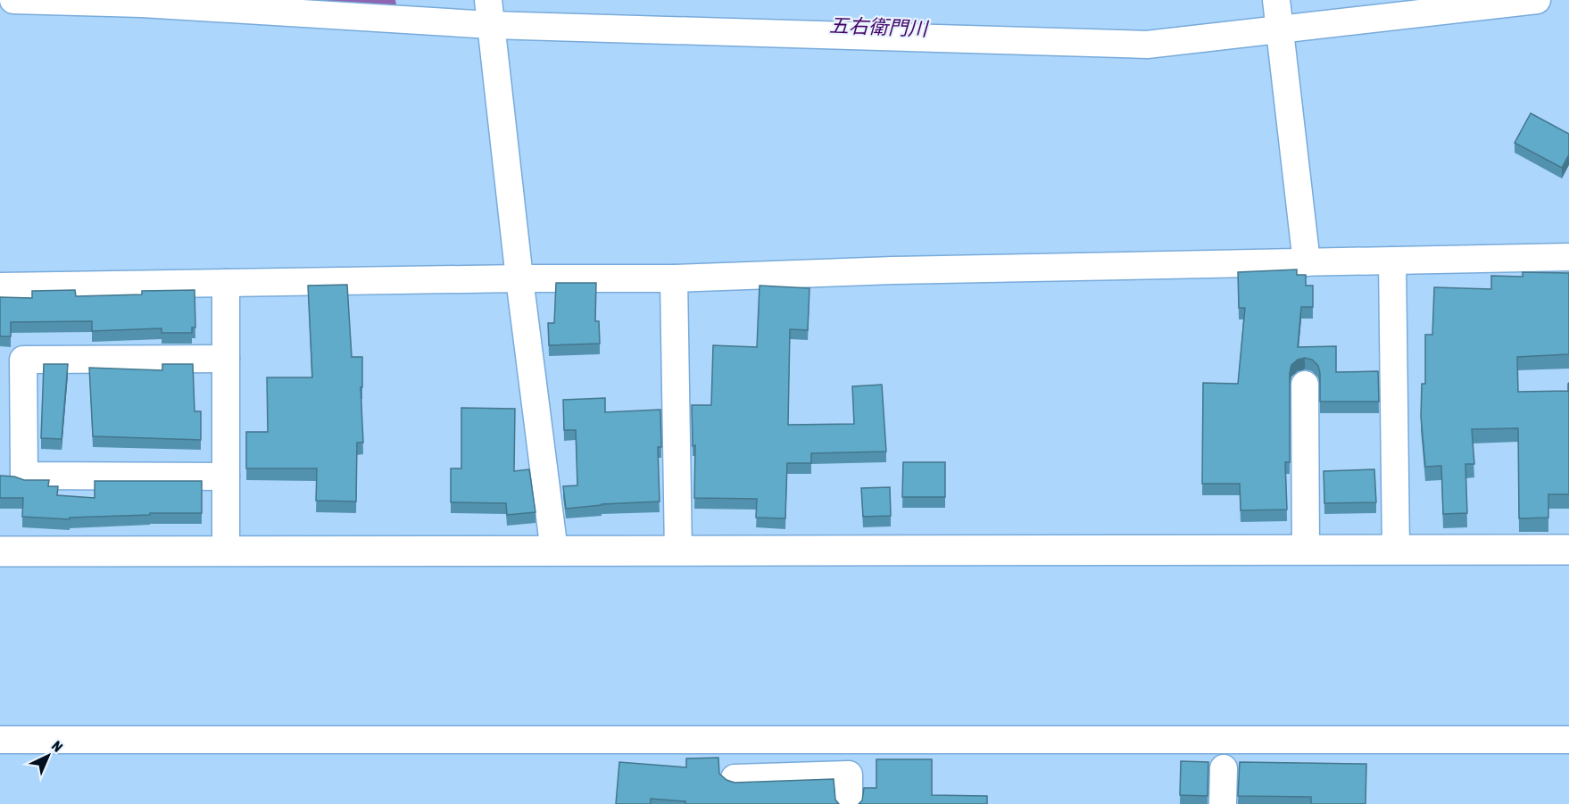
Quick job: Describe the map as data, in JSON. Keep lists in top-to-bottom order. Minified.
{"water":["五右衛門川"],"north":"top right"}
